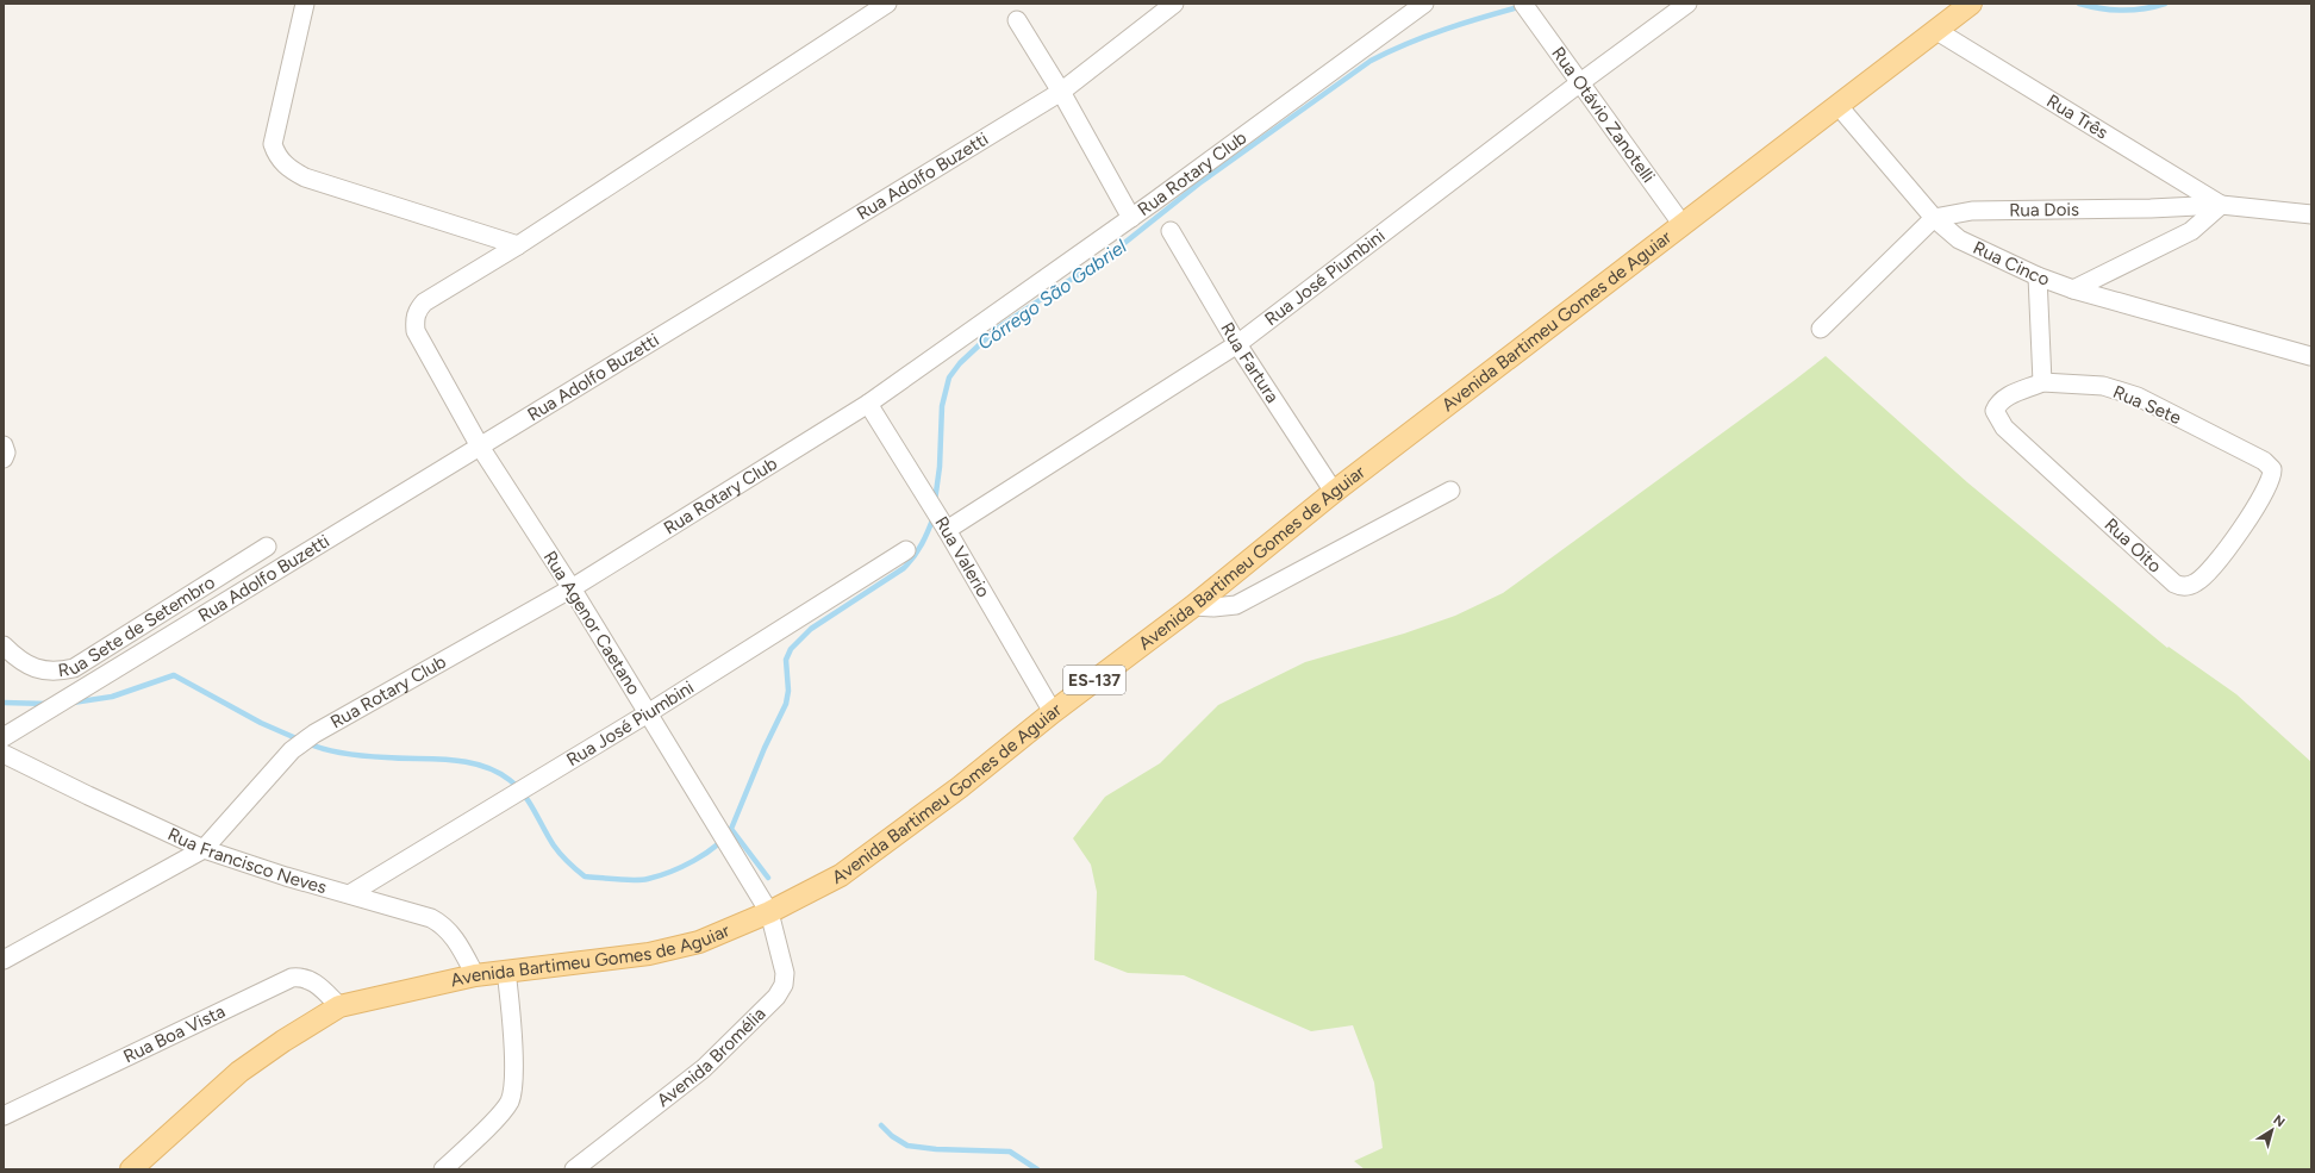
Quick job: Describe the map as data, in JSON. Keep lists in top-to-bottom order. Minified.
{"streets":{"main road":["Avenida Bartimeu Gomes de Aguiar","ES-137"],"street":["Rua Otávio Zanotelli","Rua Três","Rua Rotary Club","Rua Adolfo Buzetti","Rua Dois","Rua Cinco","Rua José Piumbini","Rua Fartura","Rua Sete","Rua Oito","Rua Valerio","Rua Agenor Caetano","Rua Sete de Setembro","Rua Francisco Neves","Rua Boa Vista","Avenida Bromélia"]},"crossings":[["Rua Otávio Zanotelli","Rua José Piumbini"],["Rua Otávio Zanotelli","Avenida Bartimeu Gomes de Aguiar"],["Rua Três","Rua Dois"],["Rua Três","Rua Cinco"],["Rua Três","Avenida Bartimeu Gomes de Aguiar"],["Rua Rotary Club","Rua Valerio"],["Rua Rotary Club","Rua Agenor Caetano"],["Rua Rotary Club","Rua Francisco Neves"],["Rua Adolfo Buzetti","Rua Agenor Caetano"],["Rua Dois","Rua Cinco"],["Rua Cinco","Avenida Bartimeu Gomes de Aguiar"],["Rua José Piumbini","Rua Fartura"],["Rua José Piumbini","Rua Valerio"],["Rua José Piumbini","Rua Agenor Caetano"],["Rua José Piumbini","Rua Francisco Neves"],["Avenida Bartimeu Gomes de Aguiar","Rua Fartura"],["Avenida Bartimeu Gomes de Aguiar","Rua Valerio"],["Avenida Bartimeu Gomes de Aguiar","Rua Agenor Caetano"],["Avenida Bartimeu Gomes de Aguiar","Rua Francisco Neves"],["Avenida Bartimeu Gomes de Aguiar","Rua Boa Vista"],["Avenida Bartimeu Gomes de Aguiar","Avenida Bromélia"],["Rua Sete","Rua Oito"],["Rua Agenor Caetano","Avenida Bromélia"]],"water":["Córrego São Gabriel"],"north":"top right"}
